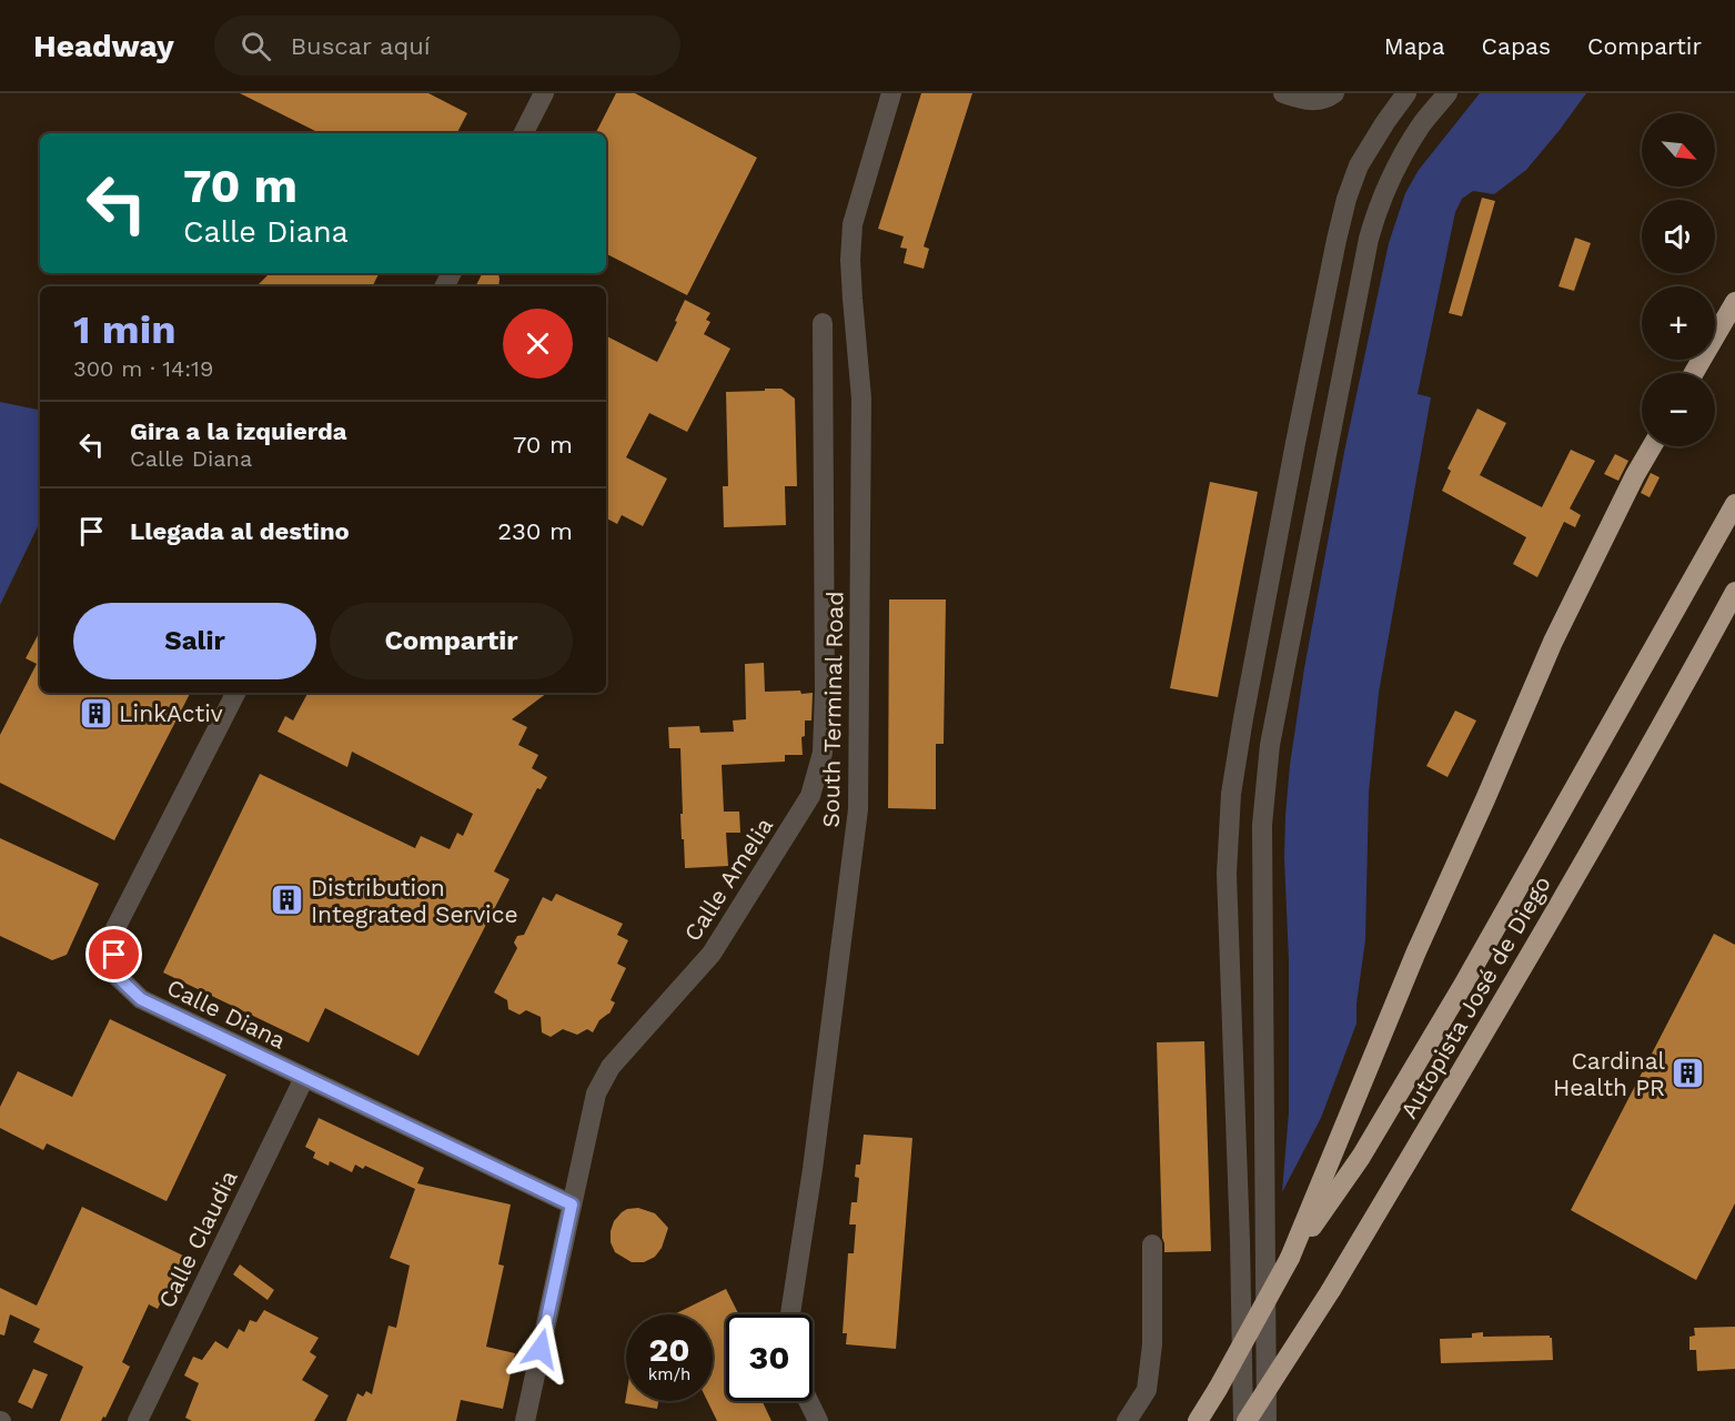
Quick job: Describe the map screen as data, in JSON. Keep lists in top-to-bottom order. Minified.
{"streets":{"highway":["Autopista José de Diego"],"street":["South Terminal Road","Calle Amelia","Calle Diana","Calle Claudia"]},"crossings":[["Calle Amelia","Calle Diana"],["Calle Diana","Calle Claudia"]],"places":{"building":["LinkActiv","Distribution Integrated Service","Cardinal Health PR"]},"north":"bottom right","page":{"header":"Headway","search":"Buscar aquí","nav":["Mapa","Capas","Compartir"],"map_buttons":["+","−"],"turn":["70 m","Calle Diana"],"heading":["1 min","300 m · 14:19"],"list":[{"name":"Gira a la izquierda","note":"Calle Diana","value":"70 m"},{"name":"Llegada al destino","value":"230 m"}],"buttons":["Salir","Compartir"],"speed":"20 km/h","limit":"30"}}
